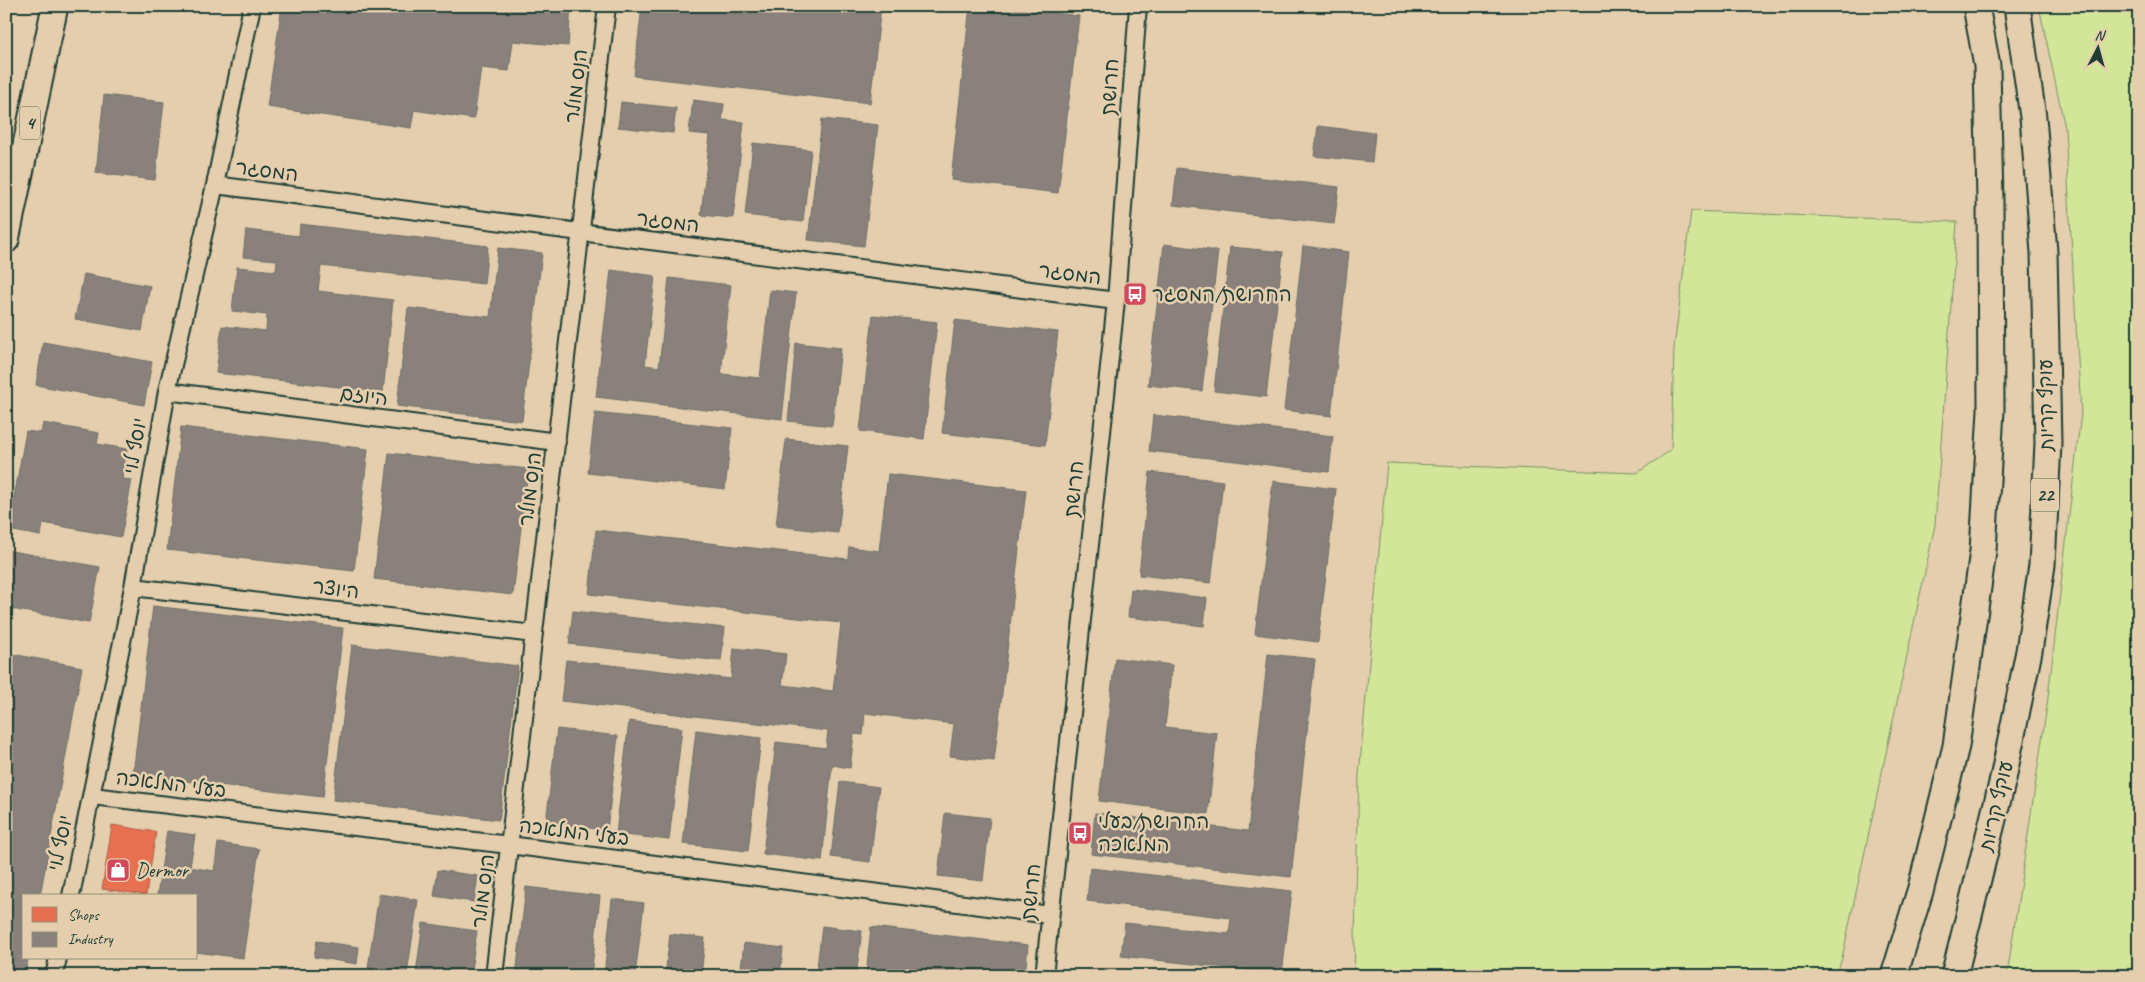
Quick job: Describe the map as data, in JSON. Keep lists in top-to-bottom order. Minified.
{"streets":{"highway":["4","עוקף קריות","22"],"street":["הנס מולר","חרושת","המסגר","היוזם","יוסף לוי","היוצר","בעלי המלאכה"]},"crossings":[["הנס מולר","המסגר"],["הנס מולר","היוזם"],["הנס מולר","היוצר"],["הנס מולר","בעלי המלאכה"],["חרושת","המסגר"],["חרושת","בעלי המלאכה"],["המסגר","יוסף לוי"],["היוזם","יוסף לוי"],["יוסף לוי","היוצר"],["יוסף לוי","בעלי המלאכה"]],"places":{"bus stop":["החרושת/המסגר","החרושת/בעלי המלאכה"],"shop":["Dermor"]},"legend":["Shops","Industry"],"north":"top"}
